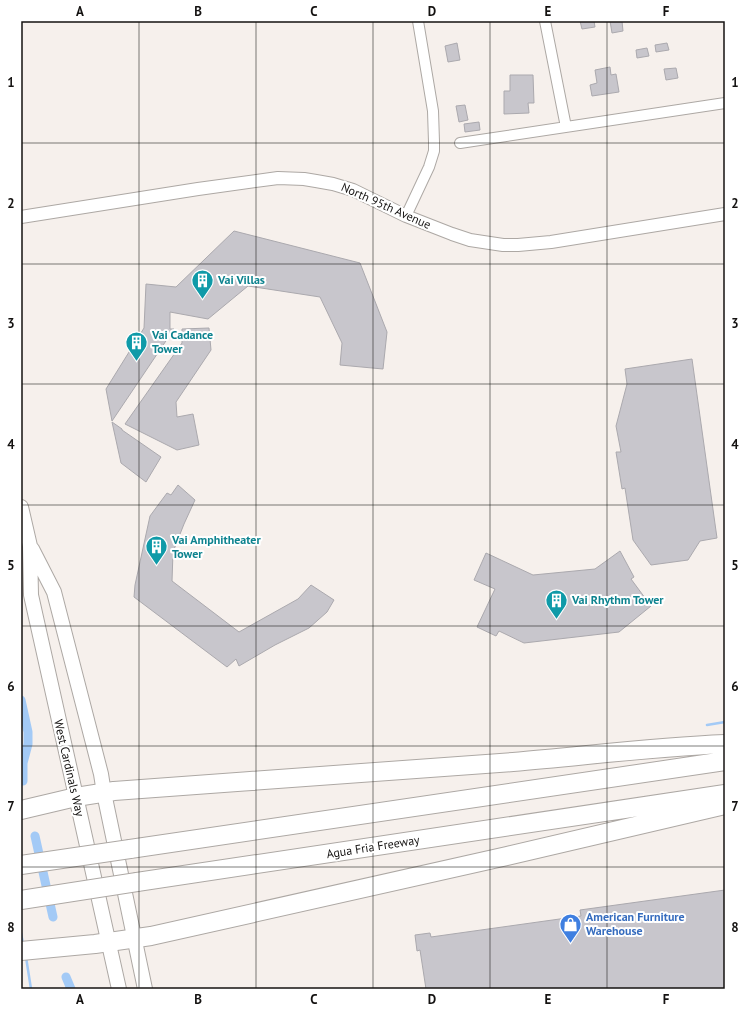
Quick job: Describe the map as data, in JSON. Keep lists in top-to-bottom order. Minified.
{"streets":{"highway":["Agua Fria Freeway"],"main road":["West Cardinals Way"],"street":["North 95th Avenue"]},"places":{"building":["Vai Villas","Vai Cadance Tower","Vai Amphitheater Tower","Vai Rhythm Tower"],"shop":["American Furniture Warehouse"]},"grid":{"columns":["A","B","C","D","E","F"],"rows":["1","2","3","4","5","6","7","8"]}}
